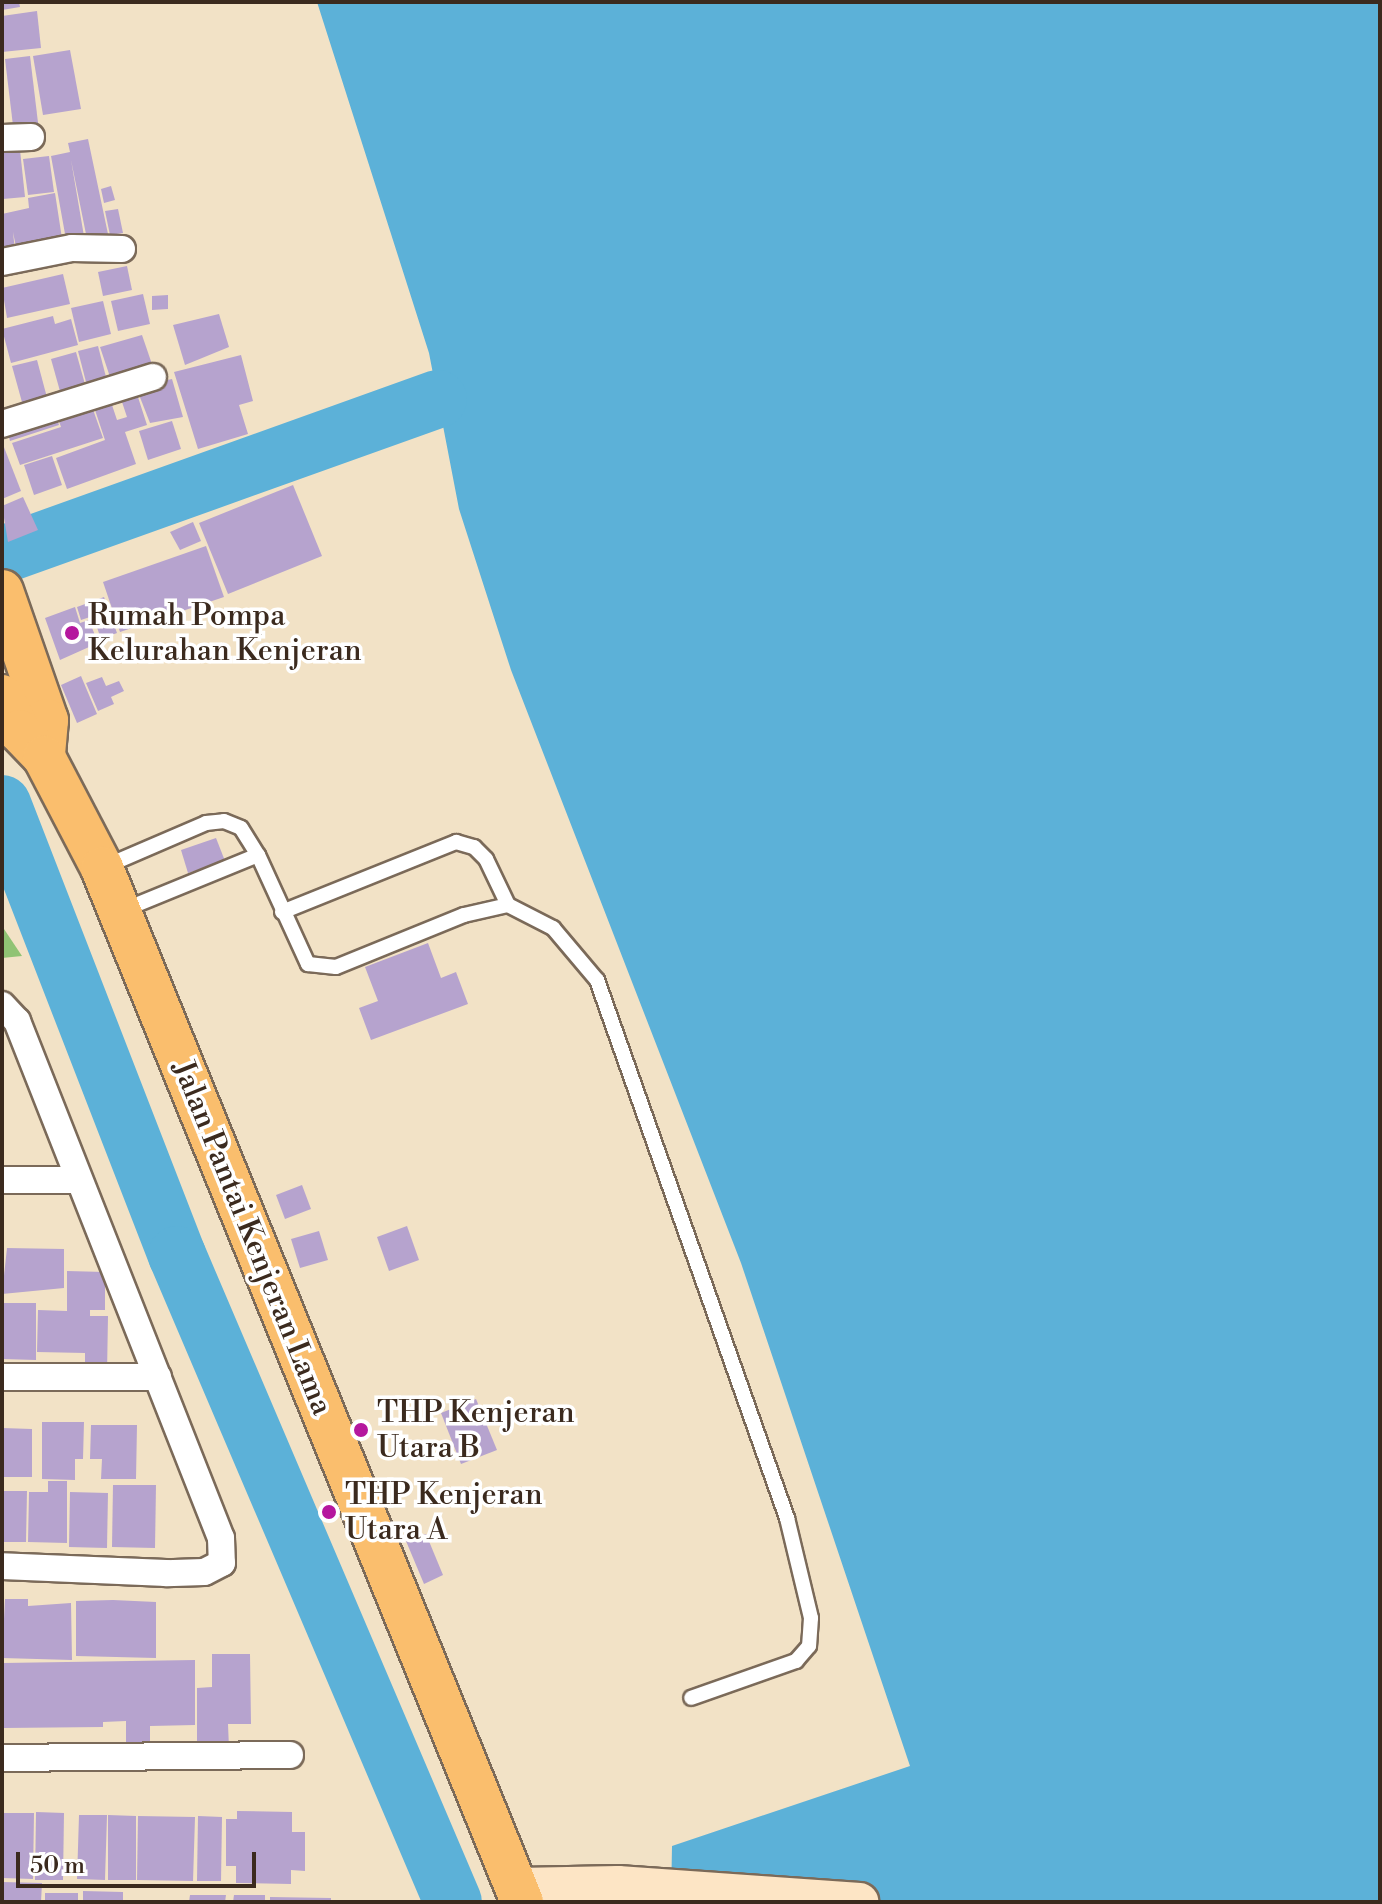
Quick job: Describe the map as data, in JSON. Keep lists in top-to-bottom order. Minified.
{"streets":{"main road":["Jalan Pantai Kenjeran Lama"]},"places":["Rumah Pompa Kelurahan Kenjeran","THP Kenjeran Utara B","THP Kenjeran Utara A"],"scale_bar":"50 m"}
